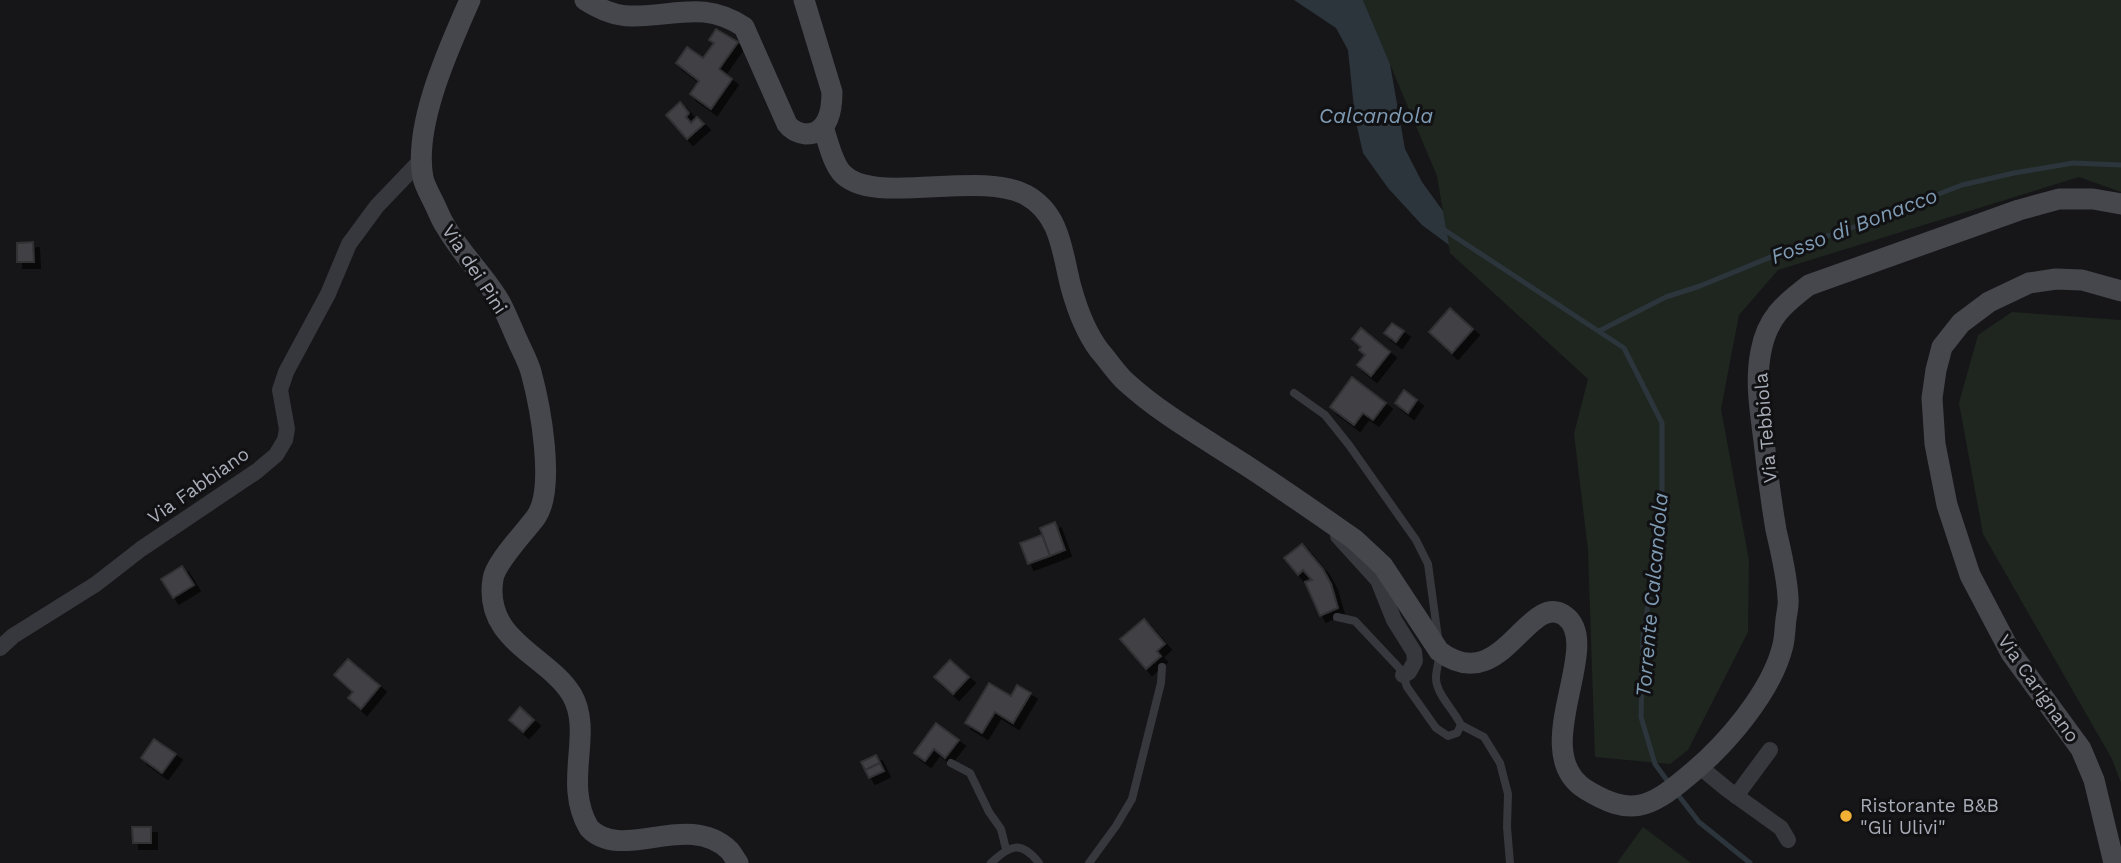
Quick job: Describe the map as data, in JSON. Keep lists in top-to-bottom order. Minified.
{"streets":{"main road":["Via dei Pini","Via Tebbiola","Via Carignano"],"street":["Via Fabbiano"]},"crossings":[["Via dei Pini","Via Fabbiano"]],"water":["Calcandola","Fosso di Bonacco","Torrente Calcandola"],"places":["Ristorante B&B \"Gli Ulivi\""]}
